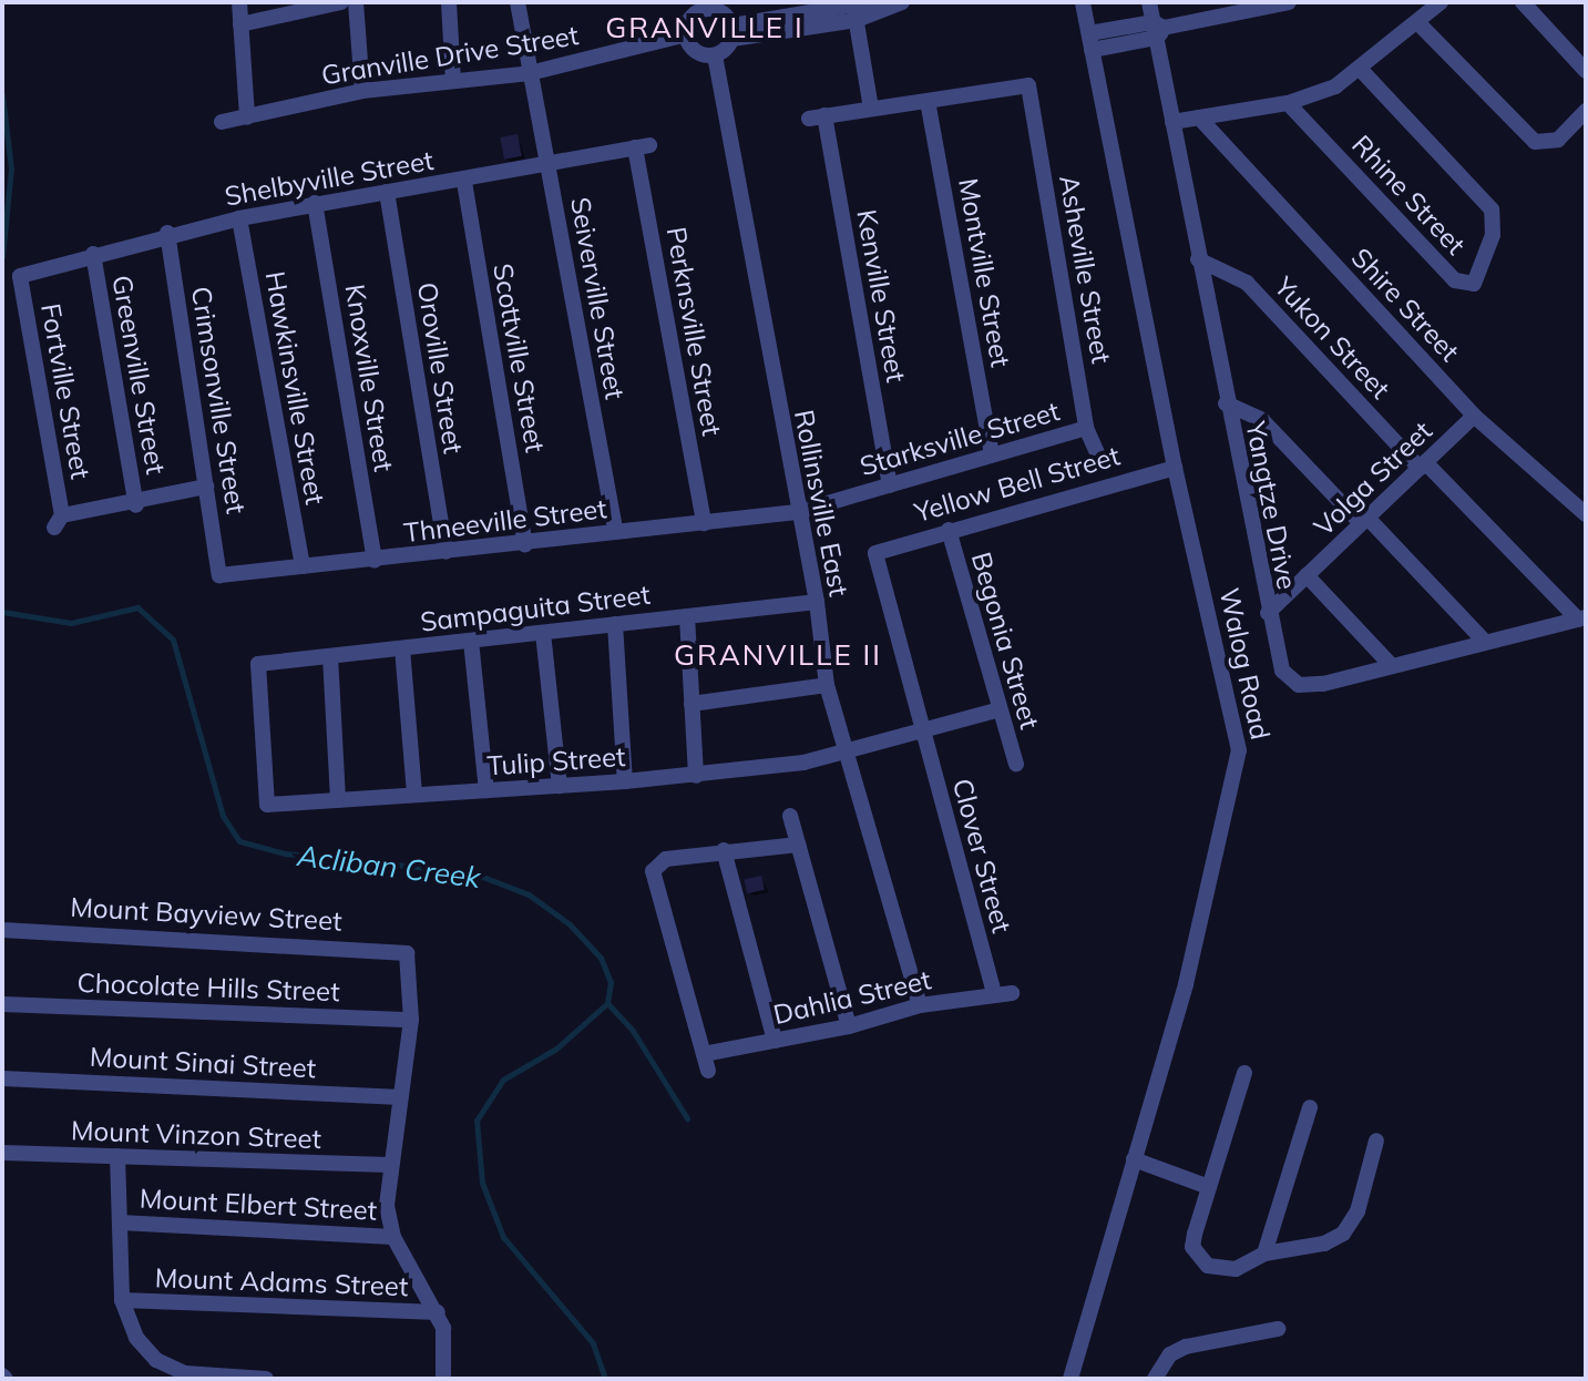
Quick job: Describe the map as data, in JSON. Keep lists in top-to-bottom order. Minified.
{"streets":{"street":["Granville Drive Street","Shelbyville Street","Rhine Street","Asheville Street","Montville Street","Kenville Street","Seiverville Street","Shire Street","Perknsville Street","Yukon Street","Scottville Street","Oroville Street","Greenville Street","Knoxville Street","Hawkinsville Street","Fortville Street","Crimsonville Street","Starksville Street","Volga Street","Yellow Bell Street","Rollinsville East","Yangtze Drive","Thneeville Street","Sampaguita Street","Begonia Street","Walog Road","Tulip Street","Clover Street","Mount Bayview Street","Chocolate Hills Street","Dahlia Street","Mount Sinai Street","Mount Vinzon Street","Mount Elbert Street","Mount Adams Street"]},"crossings":[["Granville Drive Street","Seiverville Street"],["Granville Drive Street","Rollinsville East"],["Shelbyville Street","Seiverville Street"],["Shelbyville Street","Perknsville Street"],["Shelbyville Street","Scottville Street"],["Shelbyville Street","Oroville Street"],["Shelbyville Street","Greenville Street"],["Shelbyville Street","Knoxville Street"],["Shelbyville Street","Hawkinsville Street"],["Shelbyville Street","Fortville Street"],["Shelbyville Street","Crimsonville Street"],["Asheville Street","Montville Street"],["Asheville Street","Starksville Street"],["Montville Street","Starksville Street"],["Kenville Street","Starksville Street"],["Seiverville Street","Thneeville Street"],["Shire Street","Volga Street"],["Perknsville Street","Thneeville Street"],["Yukon Street","Volga Street"],["Yukon Street","Yangtze Drive"],["Scottville Street","Thneeville Street"],["Oroville Street","Thneeville Street"],["Greenville Street","Fortville Street"],["Knoxville Street","Thneeville Street"],["Hawkinsville Street","Thneeville Street"],["Crimsonville Street","Thneeville Street"],["Starksville Street","Rollinsville East"],["Starksville Street","Thneeville Street"],["Volga Street","Yangtze Drive"],["Yellow Bell Street","Begonia Street"],["Yellow Bell Street","Walog Road"],["Yellow Bell Street","Clover Street"],["Rollinsville East","Thneeville Street"],["Rollinsville East","Sampaguita Street"],["Rollinsville East","Tulip Street"],["Rollinsville East","Dahlia Street"],["Sampaguita Street","Tulip Street"],["Begonia Street","Tulip Street"],["Tulip Street","Clover Street"],["Clover Street","Dahlia Street"],["Mount Bayview Street","Chocolate Hills Street"]],"districts":["GRANVILLE I","GRANVILLE II"],"water":["Acliban Creek"]}
